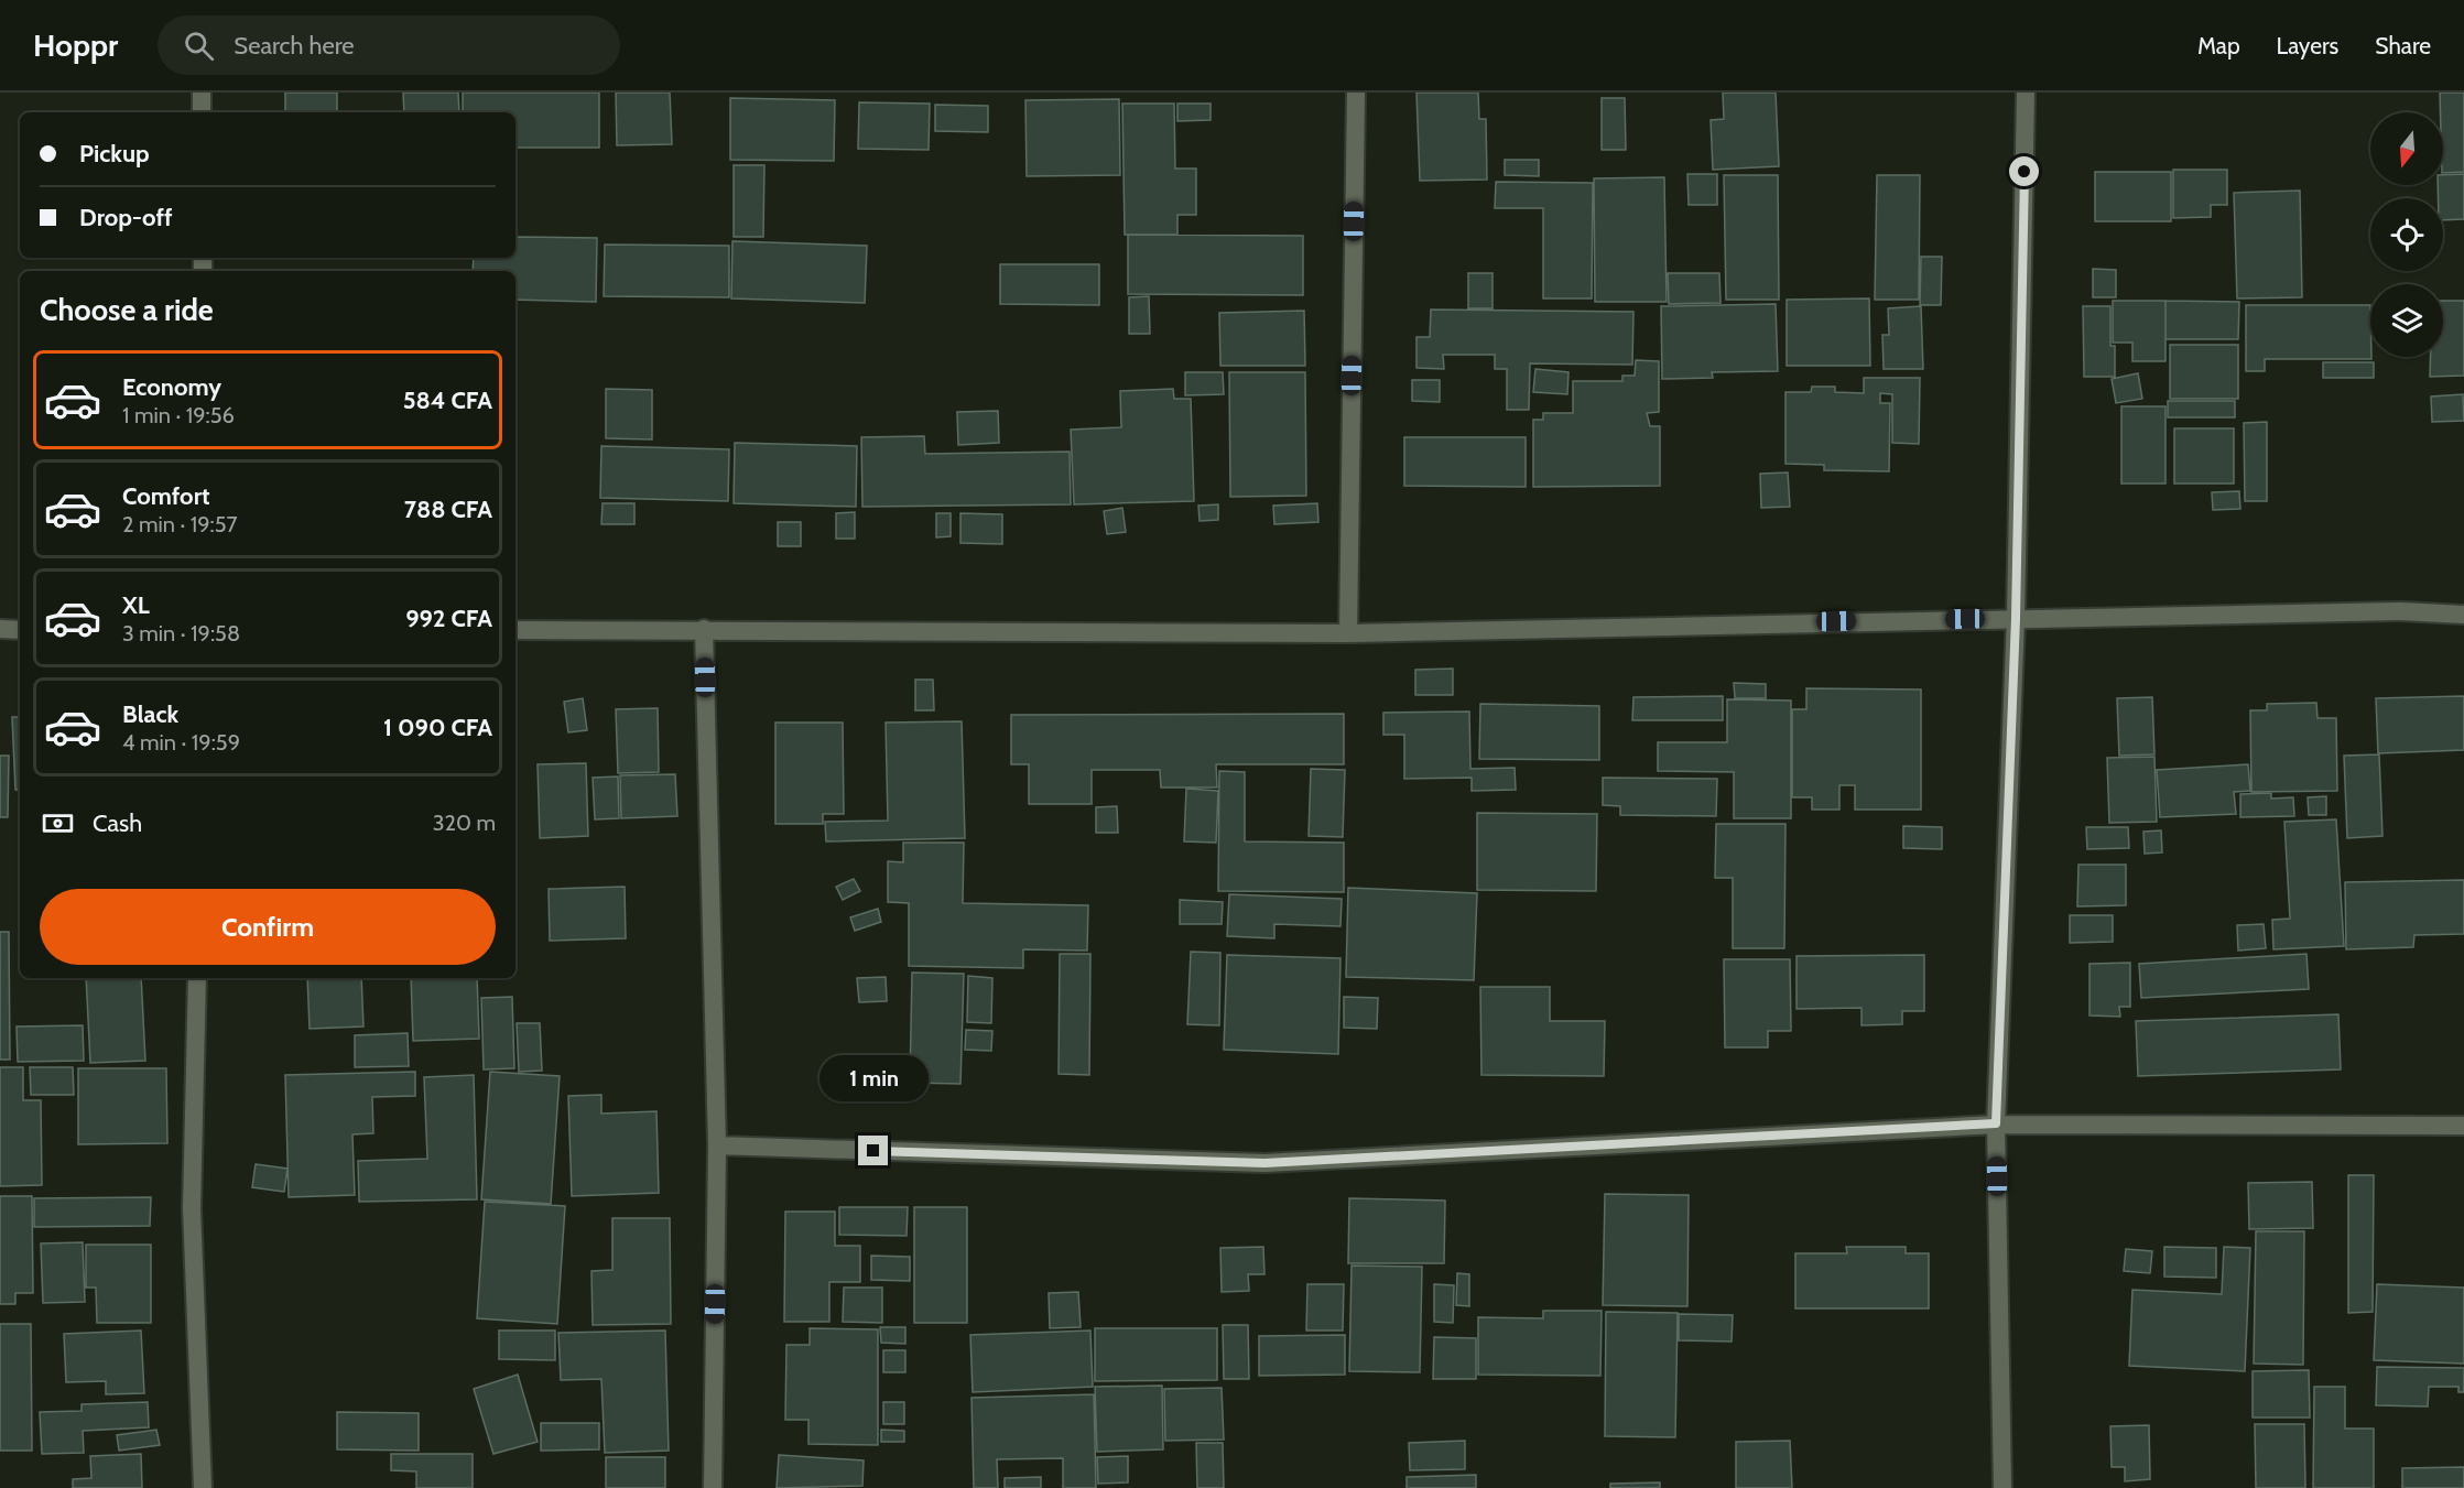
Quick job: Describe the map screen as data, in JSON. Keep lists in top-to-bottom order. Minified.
{"north":"bottom","page":{"header":"Hoppr","search":"Search here","nav":["Map","Layers","Share"],"banner":["Pickup","Drop-off"],"heading":"Choose a ride","list":[{"name":"Economy","note":"1 min · 19:56","value":"584 CFA"},{"name":"Comfort","note":"2 min · 19:57","value":"788 CFA"},{"name":"XL","note":"3 min · 19:58","value":"992 CFA"},{"name":"Black","note":"4 min · 19:59","value":"1 090 CFA"}],"pay":["Cash","320 m"],"buttons":"Confirm","bubble":"1 min"}}
